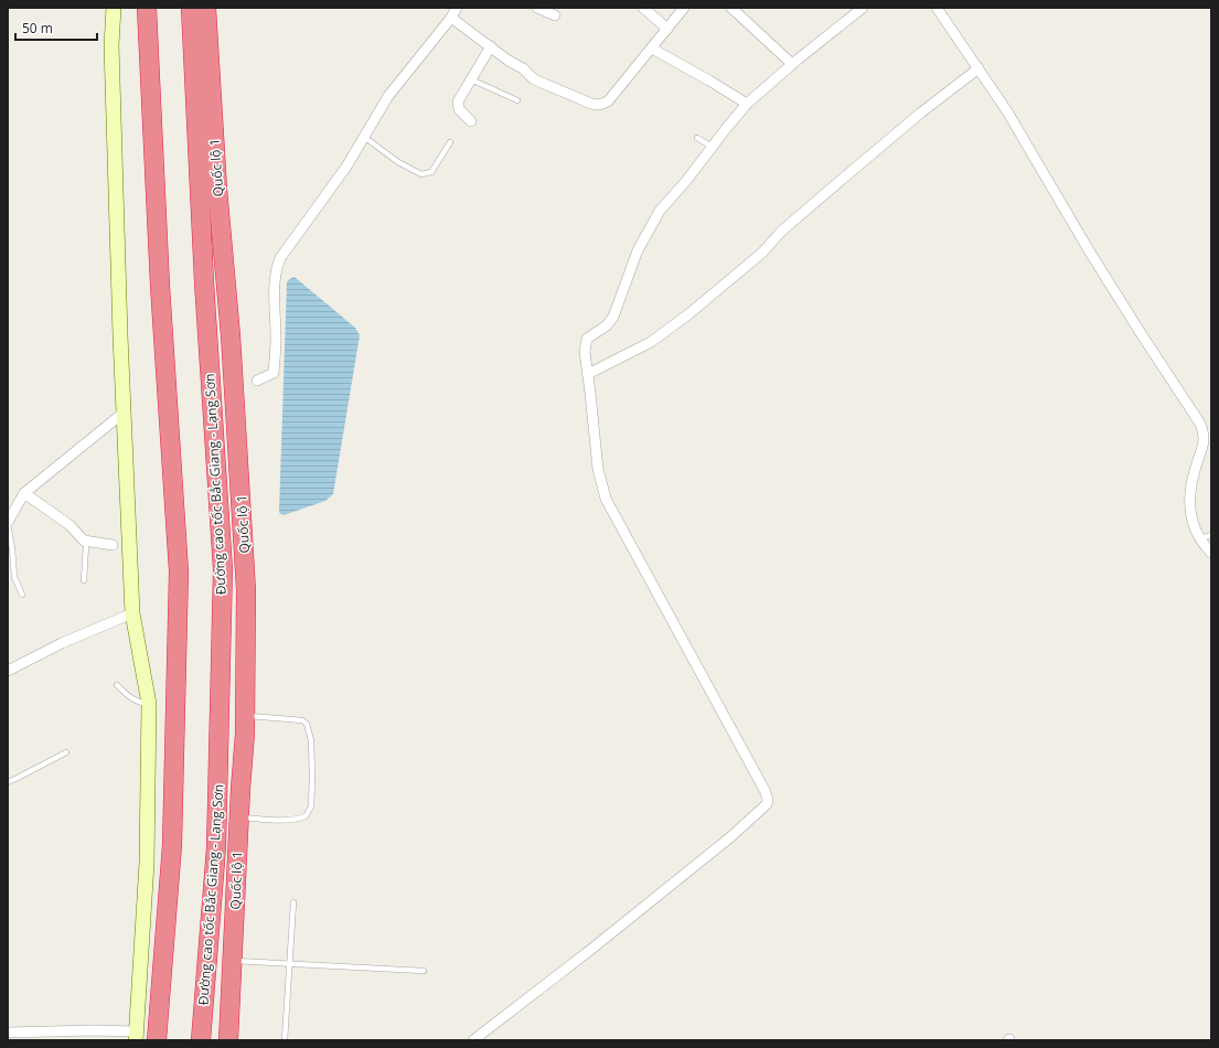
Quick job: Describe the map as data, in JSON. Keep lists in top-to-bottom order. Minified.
{"streets":{"highway":["Quốc lộ 1","Đường cao tốc Bắc Giang - Lạng Sơn"]},"scale_bar":"50 m"}
